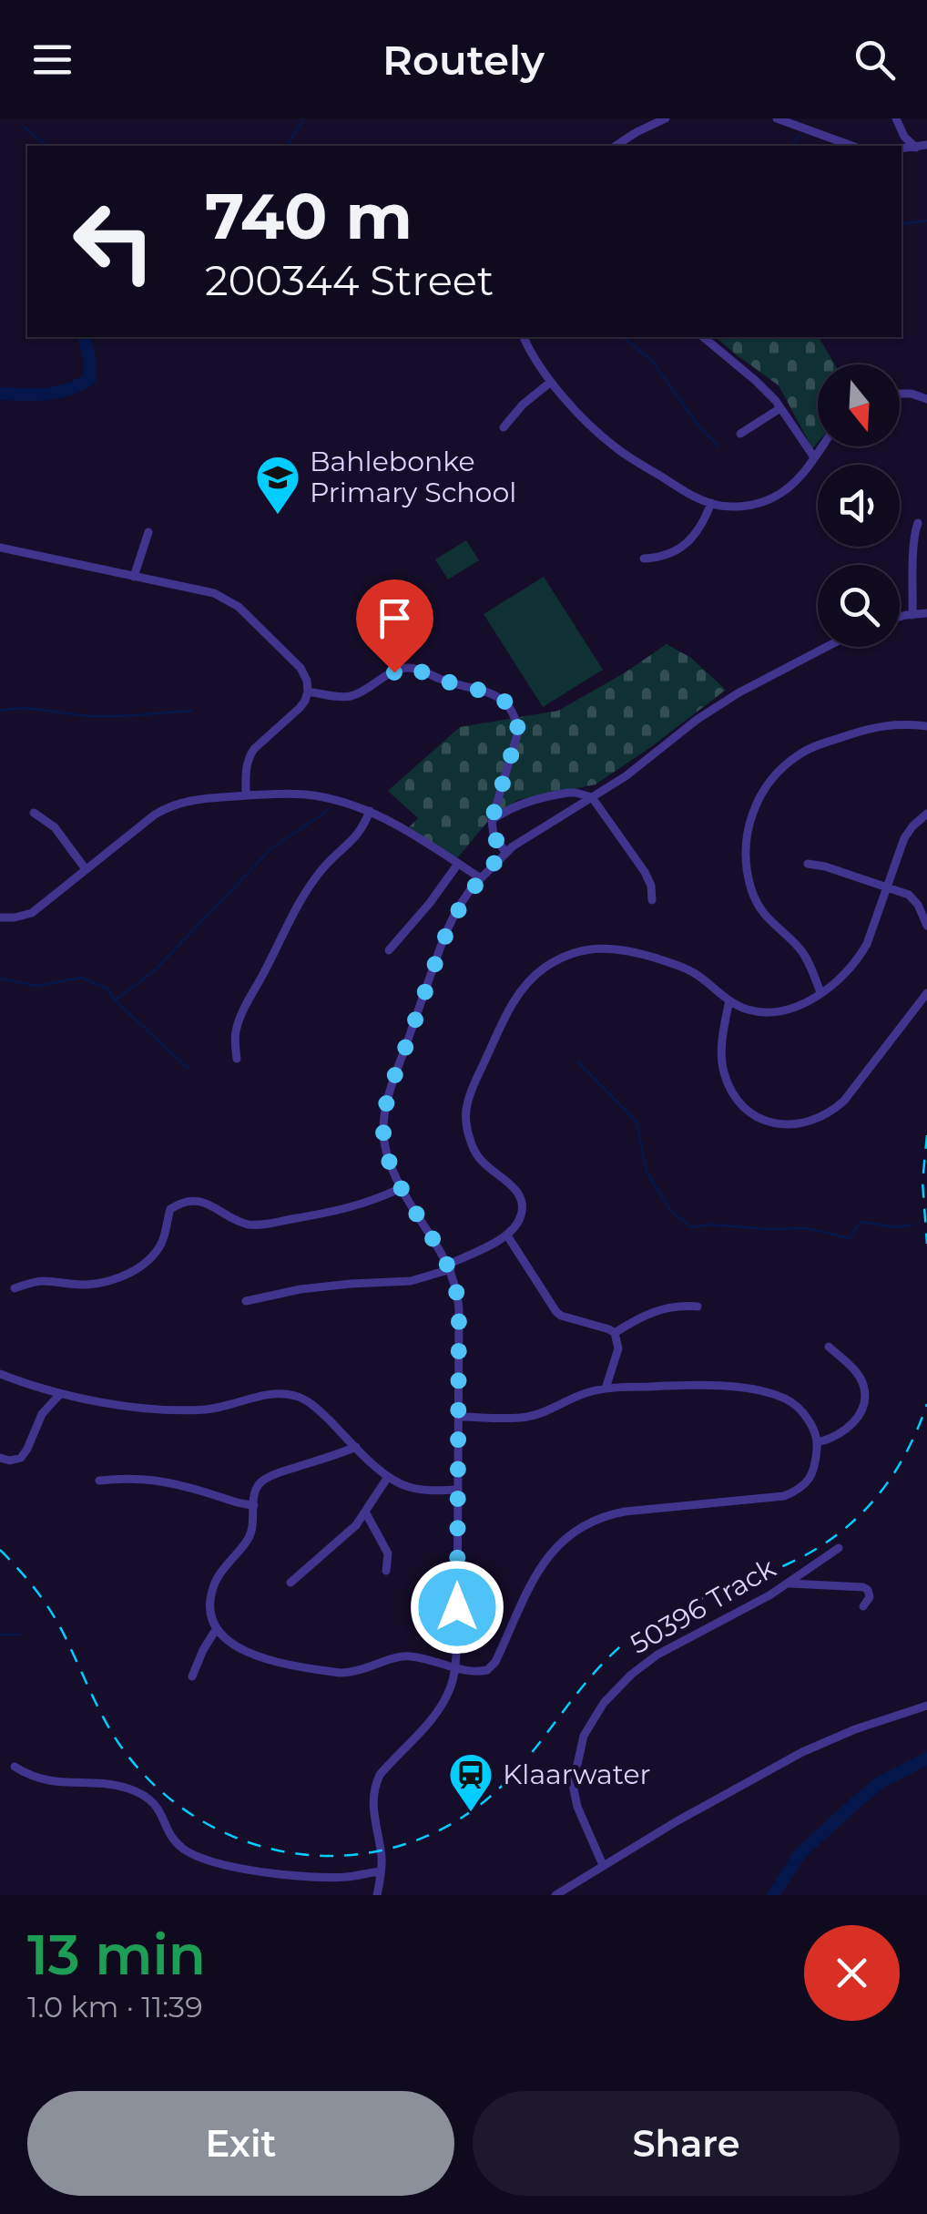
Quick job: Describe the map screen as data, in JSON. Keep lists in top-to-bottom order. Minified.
{"streets":{"street":["50396 Track"]},"places":{"school or university":["Bahlebonke Primary School"],"station":["Klaarwater"]},"north":"bottom","page":{"header":"Routely","turn":["740 m","200344 Street"],"heading":["13 min","1.0 km · 11:39"],"buttons":["Exit","Share"]}}
